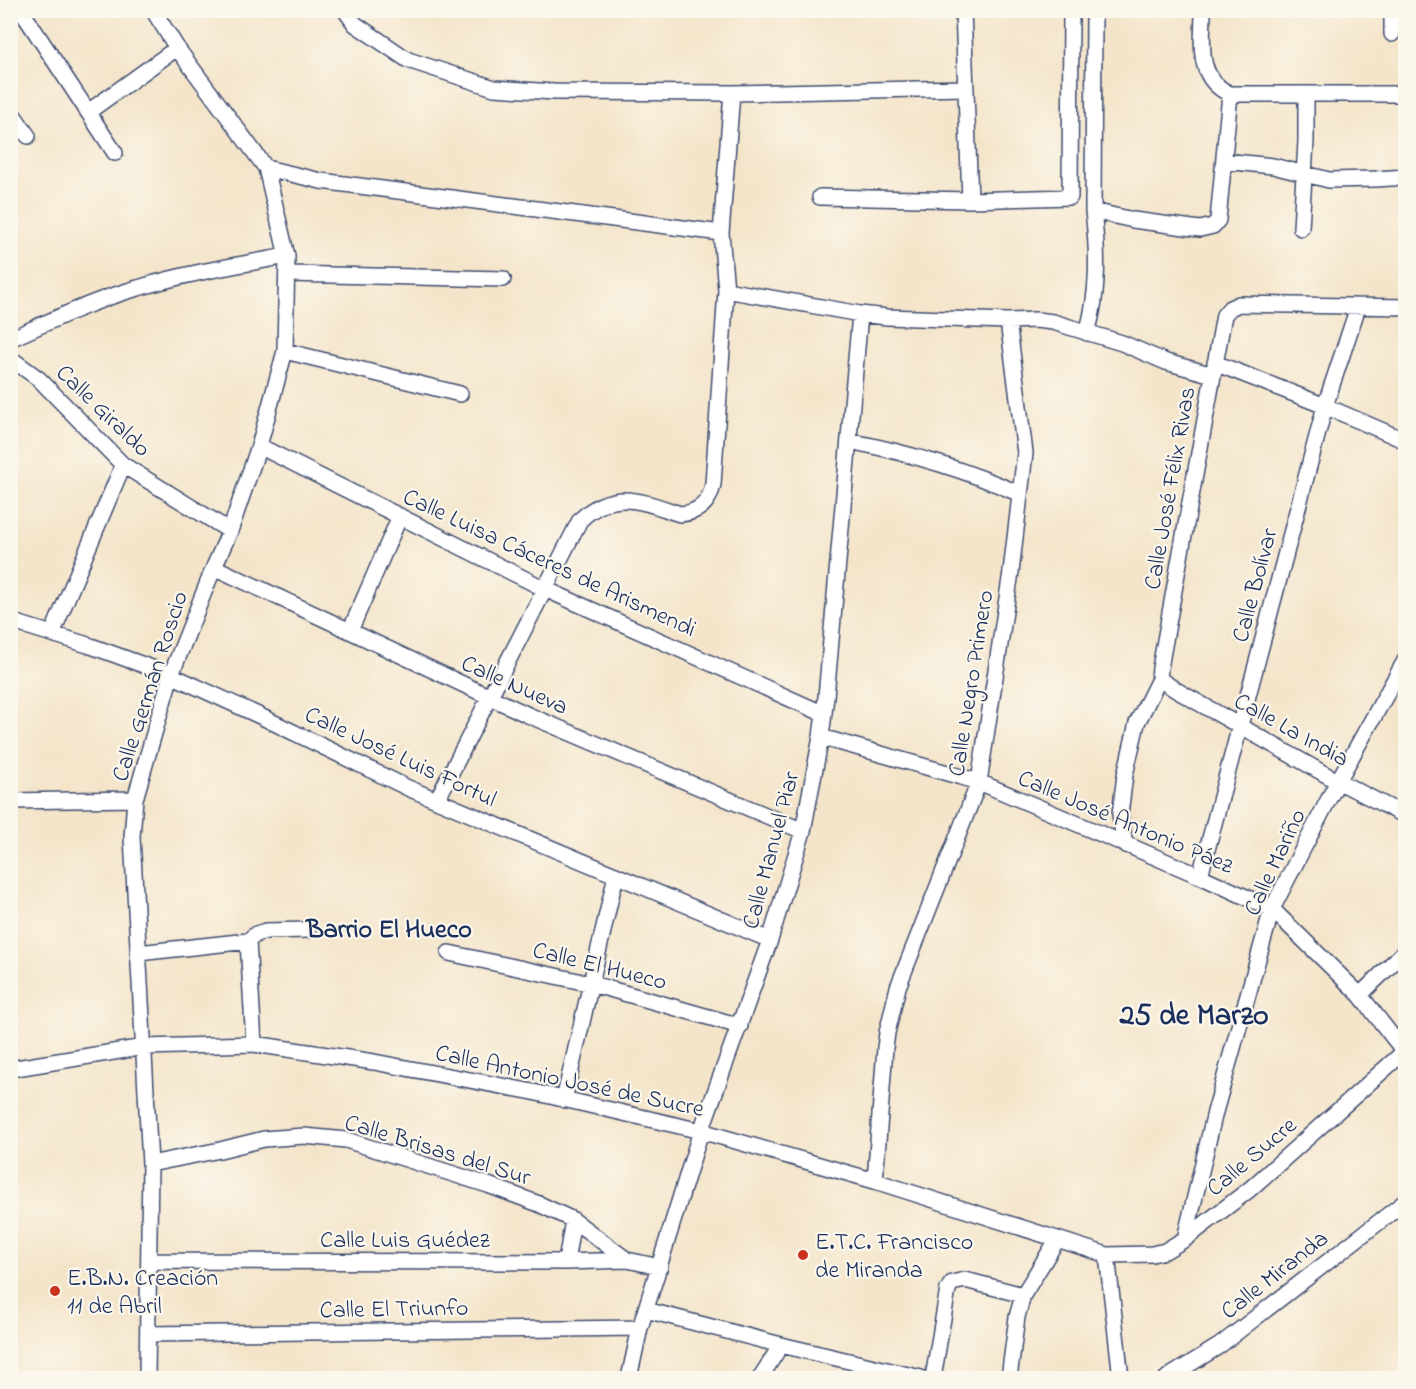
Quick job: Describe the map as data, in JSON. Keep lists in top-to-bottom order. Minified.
{"streets":{"street":["Calle Giraldo","Calle José Félix Rivas","Calle Luisa Cáceres de Arismendi","Calle Bolívar","Calle Negro Primero","Calle Nueva","Calle Germán Roscio","Calle La India","Calle José Luis Fortul","Calle José Antonio Páez","Calle Manuel Piar","Calle Mariño","Calle El Hueco","Calle Antonio José de Sucre","Calle Brisas del Sur","Calle Sucre","Calle Luis Guédez","Calle Miranda","Calle El Triunfo"]},"crossings":[["Calle Giraldo","Calle Germán Roscio"],["Calle José Félix Rivas","Calle Bolívar"],["Calle José Félix Rivas","Calle La India"],["Calle Luisa Cáceres de Arismendi","Calle Germán Roscio"],["Calle Luisa Cáceres de Arismendi","Calle Manuel Piar"],["Calle Bolívar","Calle La India"],["Calle Bolívar","Calle José Antonio Páez"],["Calle Negro Primero","Calle José Antonio Páez"],["Calle Negro Primero","Calle Antonio José de Sucre"],["Calle Nueva","Calle Germán Roscio"],["Calle Nueva","Calle Manuel Piar"],["Calle Germán Roscio","Calle José Luis Fortul"],["Calle Germán Roscio","Calle Antonio José de Sucre"],["Calle Germán Roscio","Calle Brisas del Sur"],["Calle Germán Roscio","Calle Luis Guédez"],["Calle Germán Roscio","Calle El Triunfo"],["Calle La India","Calle Mariño"],["Calle José Luis Fortul","Calle Manuel Piar"],["Calle José Antonio Páez","Calle Mariño"],["Calle José Antonio Páez","Calle Sucre"],["Calle Manuel Piar","Calle El Hueco"],["Calle Manuel Piar","Calle Antonio José de Sucre"],["Calle Manuel Piar","Calle Luis Guédez"],["Calle Manuel Piar","Calle El Triunfo"],["Calle Mariño","Calle Sucre"],["Calle Antonio José de Sucre","Calle Sucre"],["Calle Brisas del Sur","Calle Luis Guédez"]],"districts":["Barrio El Hueco","25 de Marzo"],"places":["E.T.C. Francisco de Miranda","E.B.N. Creación 11 de Abril"]}
